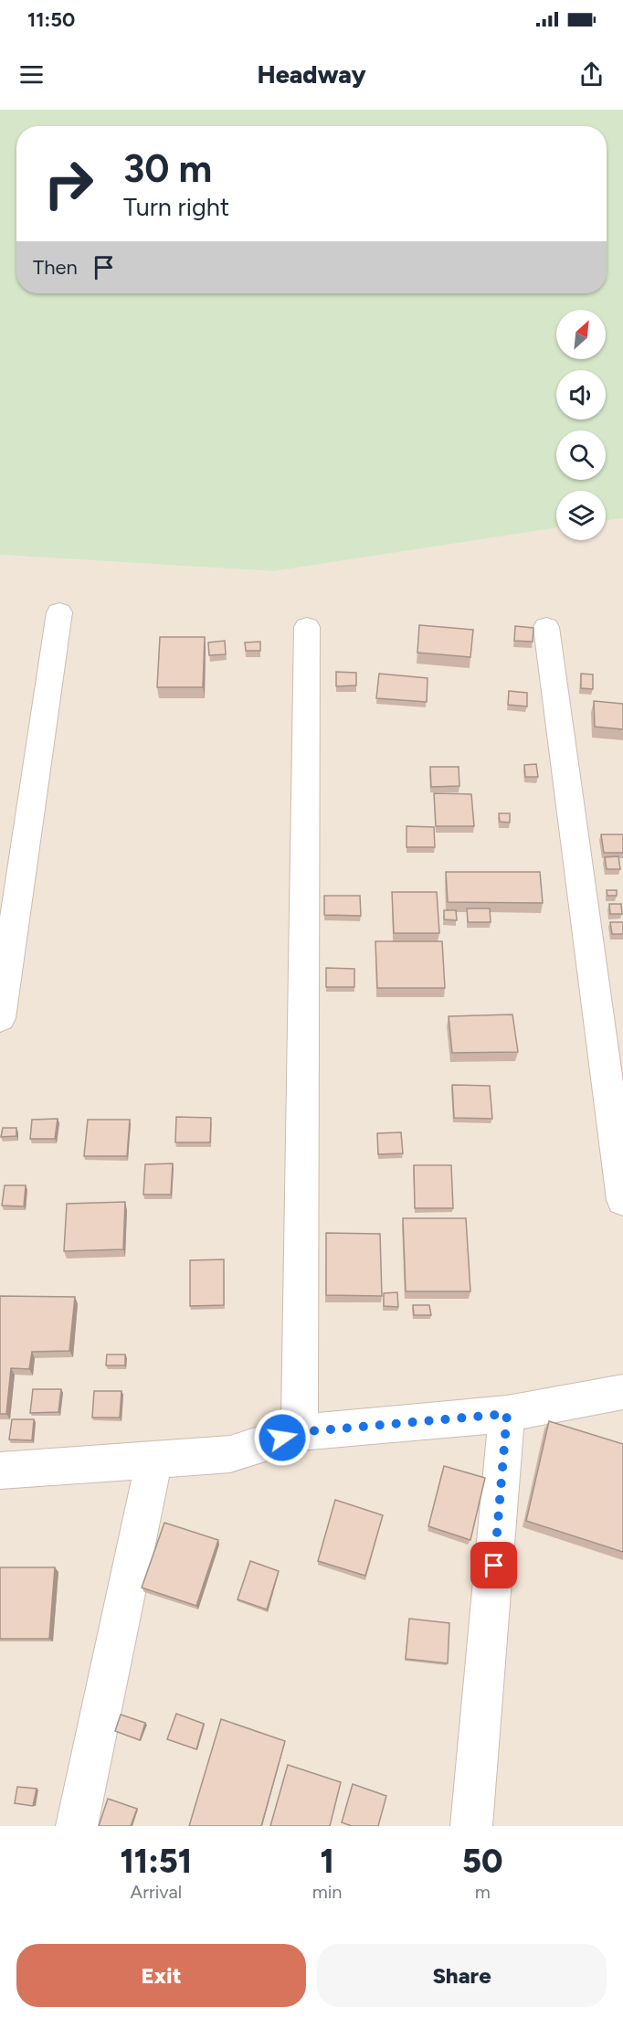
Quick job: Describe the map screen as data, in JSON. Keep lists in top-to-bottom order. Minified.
{"north":"top right","page":{"status":"11:50","header":"Headway","turn":["30 m","Turn right"],"then":"Then","eta":["11:51","Arrival","1","min","50","m"],"buttons":["Exit","Share"]}}
